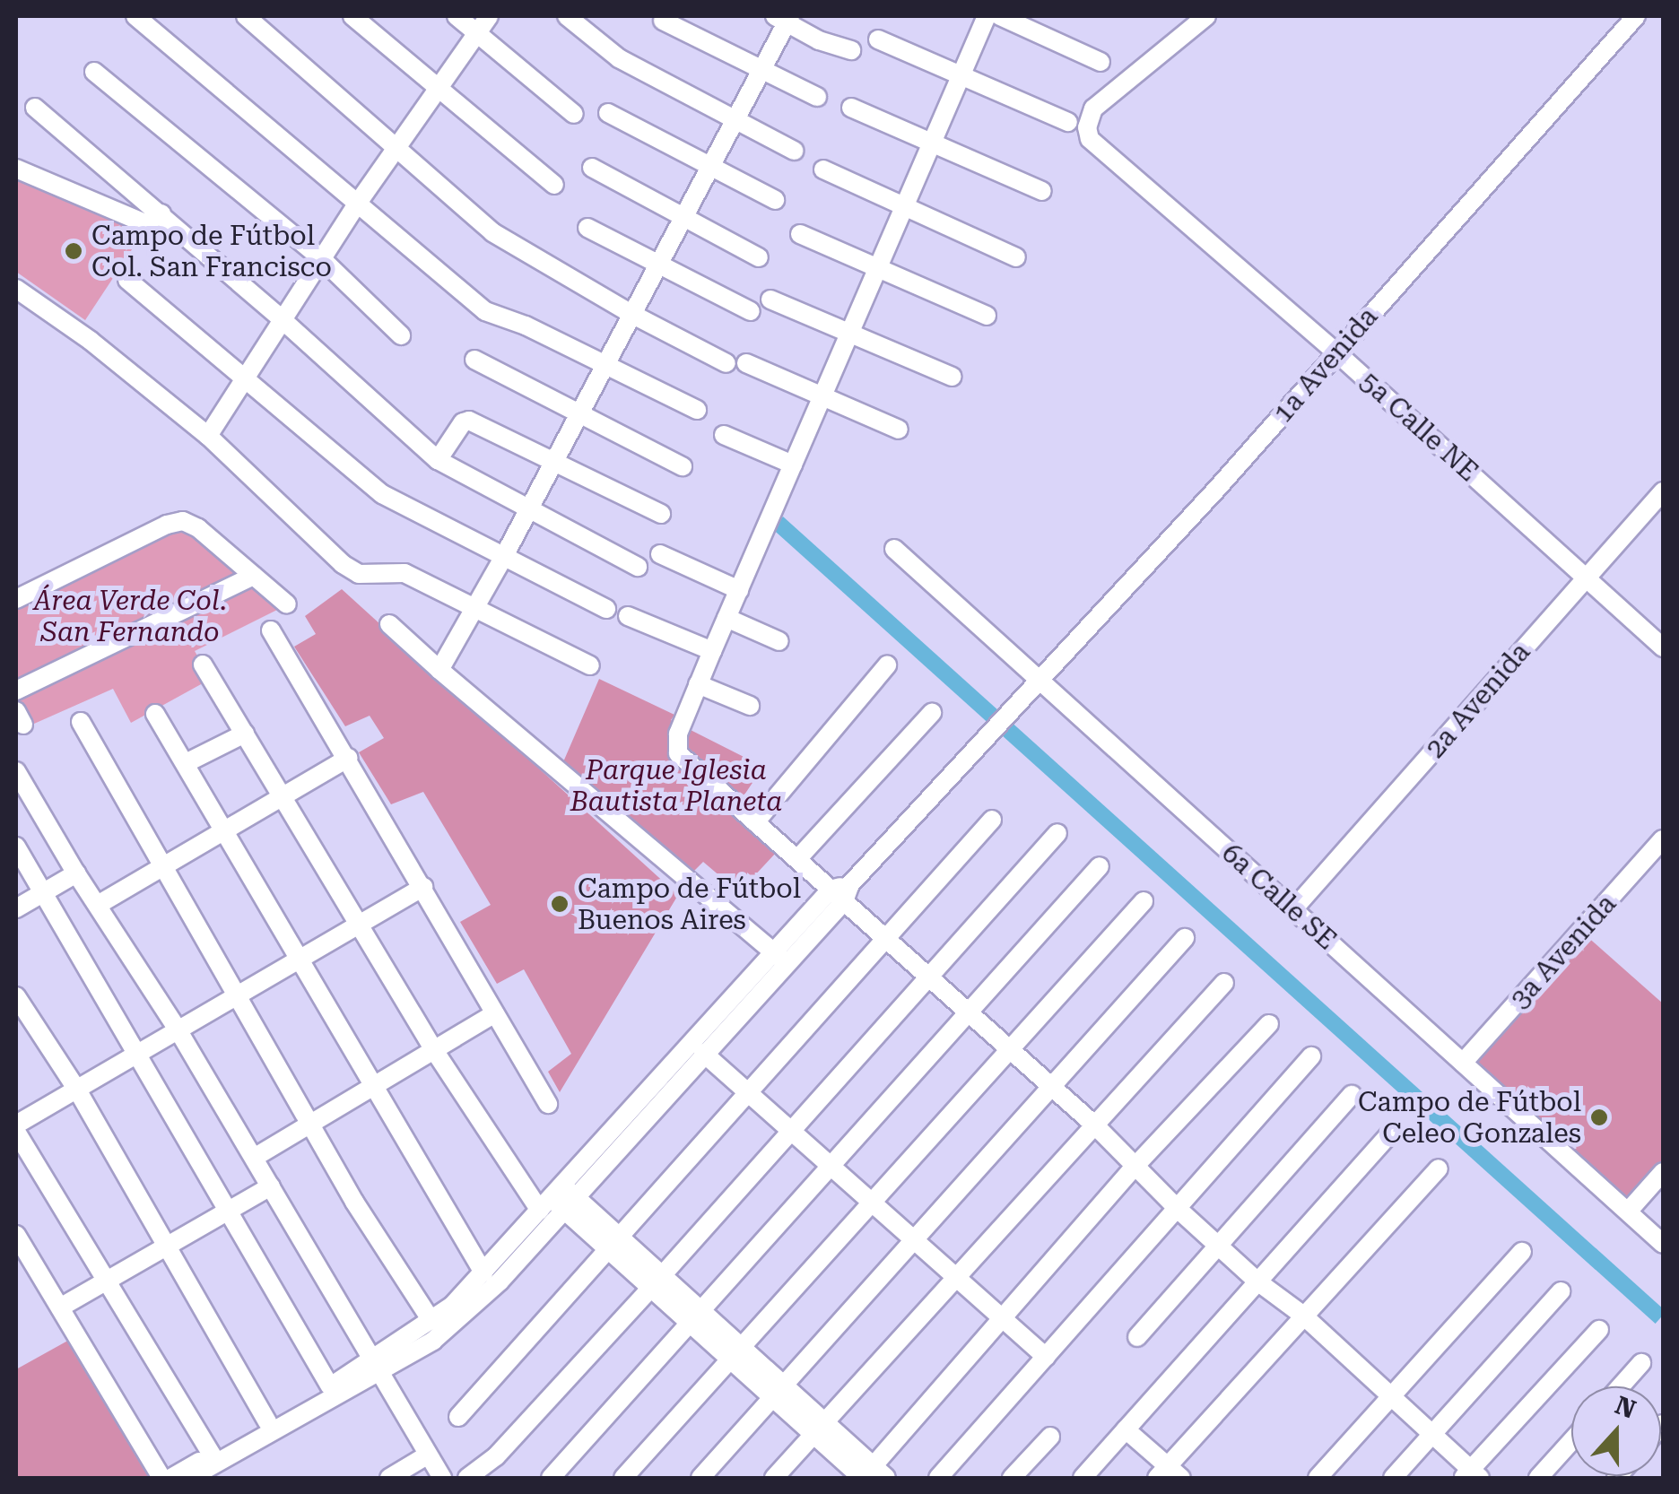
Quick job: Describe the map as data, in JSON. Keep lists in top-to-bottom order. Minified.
{"streets":{"street":["1a Avenida","5a Calle NE","2a Avenida","6a Calle SE","3a Avenida"]},"crossings":[["1a Avenida","5a Calle NE"],["1a Avenida","6a Calle SE"],["5a Calle NE","2a Avenida"],["2a Avenida","6a Calle SE"],["6a Calle SE","3a Avenida"]],"parks":["Área Verde Col. San Fernando","Parque Iglesia Bautista Planeta"],"places":["Campo de Fútbol Col. San Francisco","Campo de Fútbol Buenos Aires","Campo de Fútbol Celeo Gonzales"],"north":"top"}
